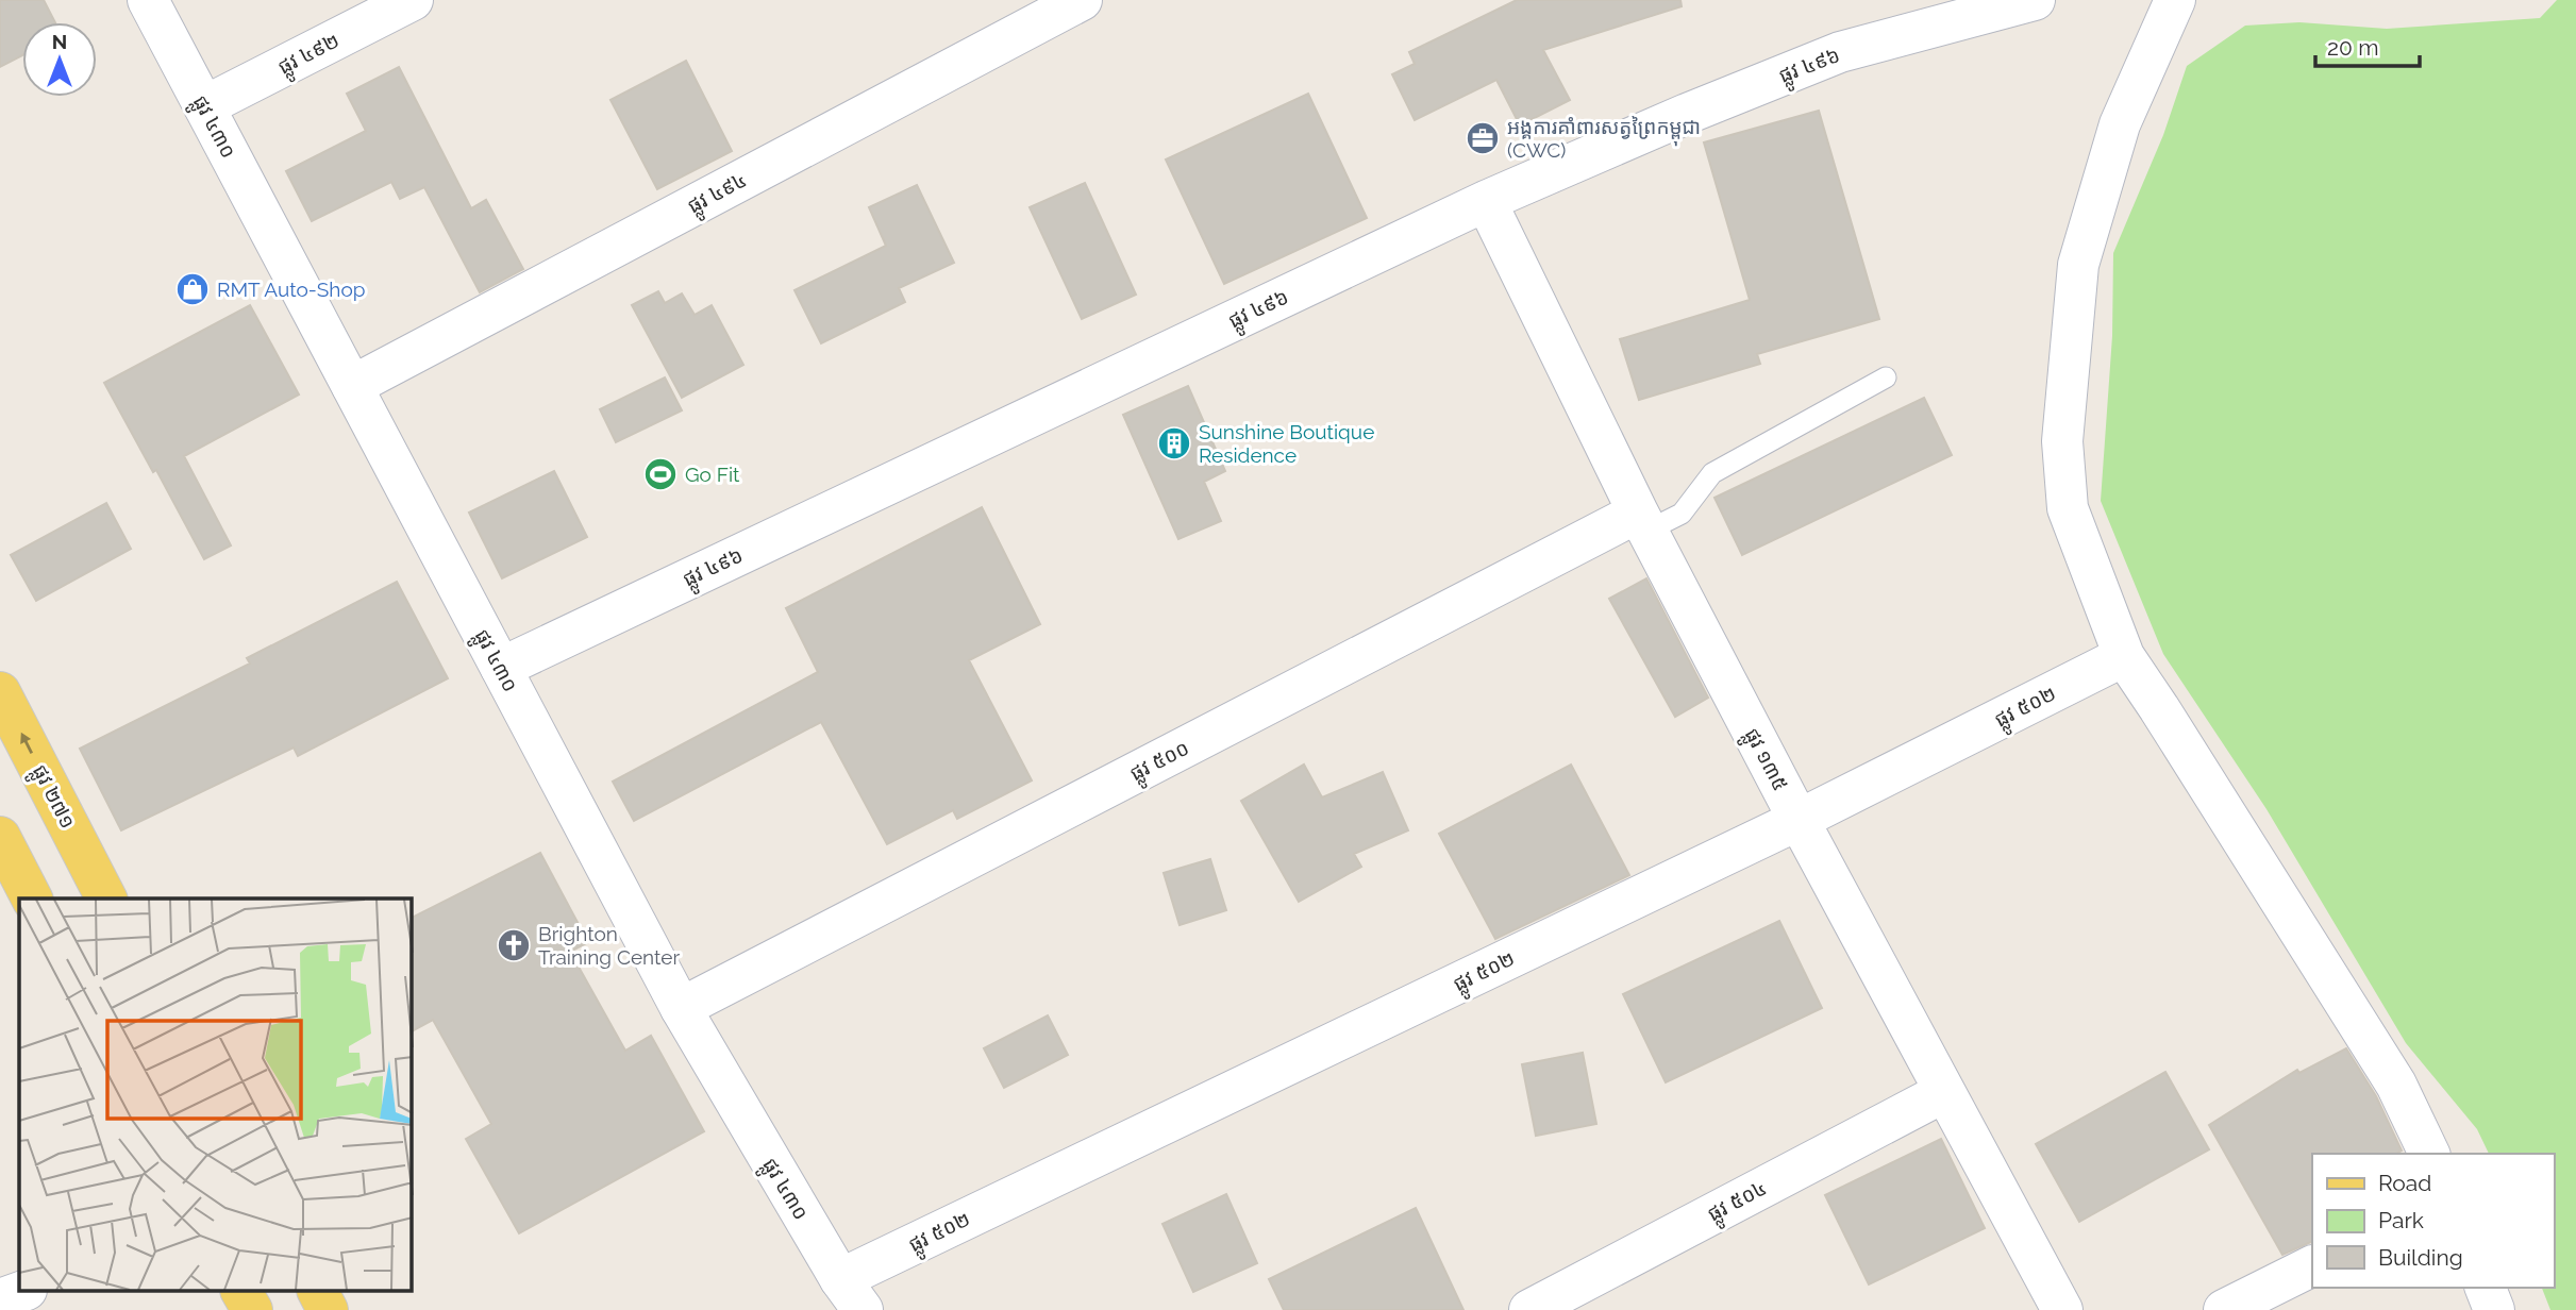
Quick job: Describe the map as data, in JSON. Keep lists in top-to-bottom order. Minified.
{"streets":{"main road":["ផ្លូវ ២៧១"],"street":["ផ្លូវ ៤៩២","ផ្លូវ ៤៩៦","ផ្លូវ ៤៣០","ផ្លូវ ៤៩៤","ផ្លូវ ៥០២","ផ្លូវ ១៣៥","ផ្លូវ ៥០០","ផ្លូវ ៥០៤"]},"crossings":[["ផ្លូវ ៤៩២","ផ្លូវ ៤៣០"],["ផ្លូវ ៤៩៦","ផ្លូវ ៤៣០"],["ផ្លូវ ៤៩៦","ផ្លូវ ១៣៥"],["ផ្លូវ ៤៣០","ផ្លូវ ៤៩៤"],["ផ្លូវ ៤៣០","ផ្លូវ ៥០២"],["ផ្លូវ ៤៣០","ផ្លូវ ៥០០"],["ផ្លូវ ៥០២","ផ្លូវ ១៣៥"],["ផ្លូវ ១៣៥","ផ្លូវ ៥០០"],["ផ្លូវ ១៣៥","ផ្លូវ ៥០៤"]],"one_way":["ផ្លូវ ២៧១"],"places":{"office":["អង្គការគាំពារសត្វព្រៃកម្ពុជា (CWC)"],"shop":["RMT Auto-Shop"],"building":["Sunshine Boutique Residence"],"sports":["Go Fit"],"church":["Brighton Training Center"]},"legend":["Road","Park","Building"],"scale_bar":"20 m","north":"top"}
